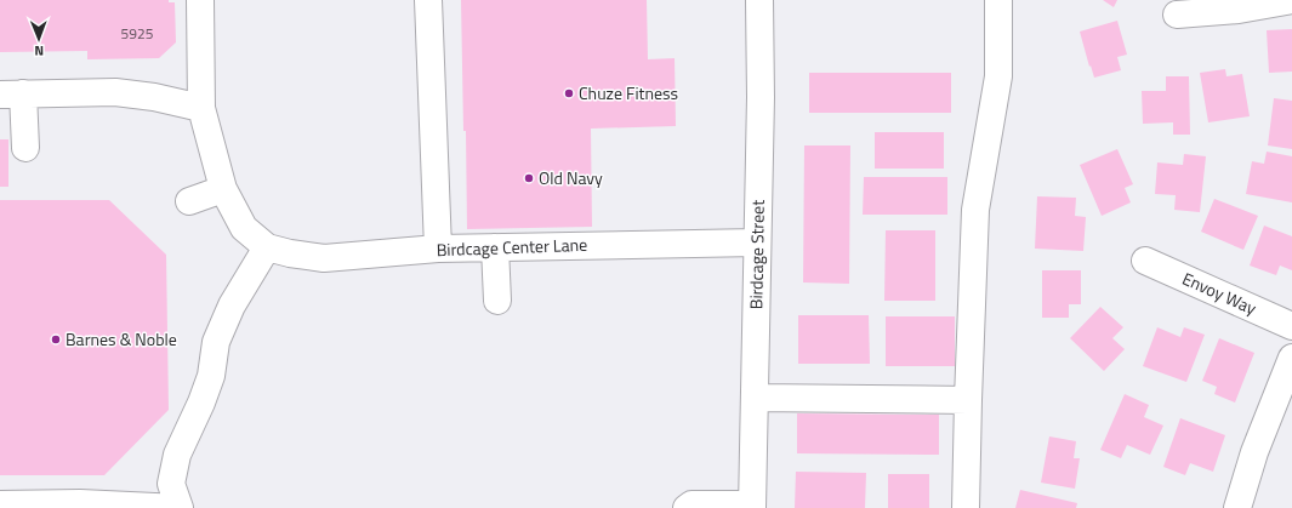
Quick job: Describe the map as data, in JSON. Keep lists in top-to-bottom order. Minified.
{"streets":{"street":["Birdcage Center Lane","Birdcage Street","Envoy Way"]},"crossings":[["Birdcage Center Lane","Birdcage Street"]],"places":["Chuze Fitness","Old Navy","Barnes & Noble"],"house_numbers":["5925"],"north":"bottom"}
